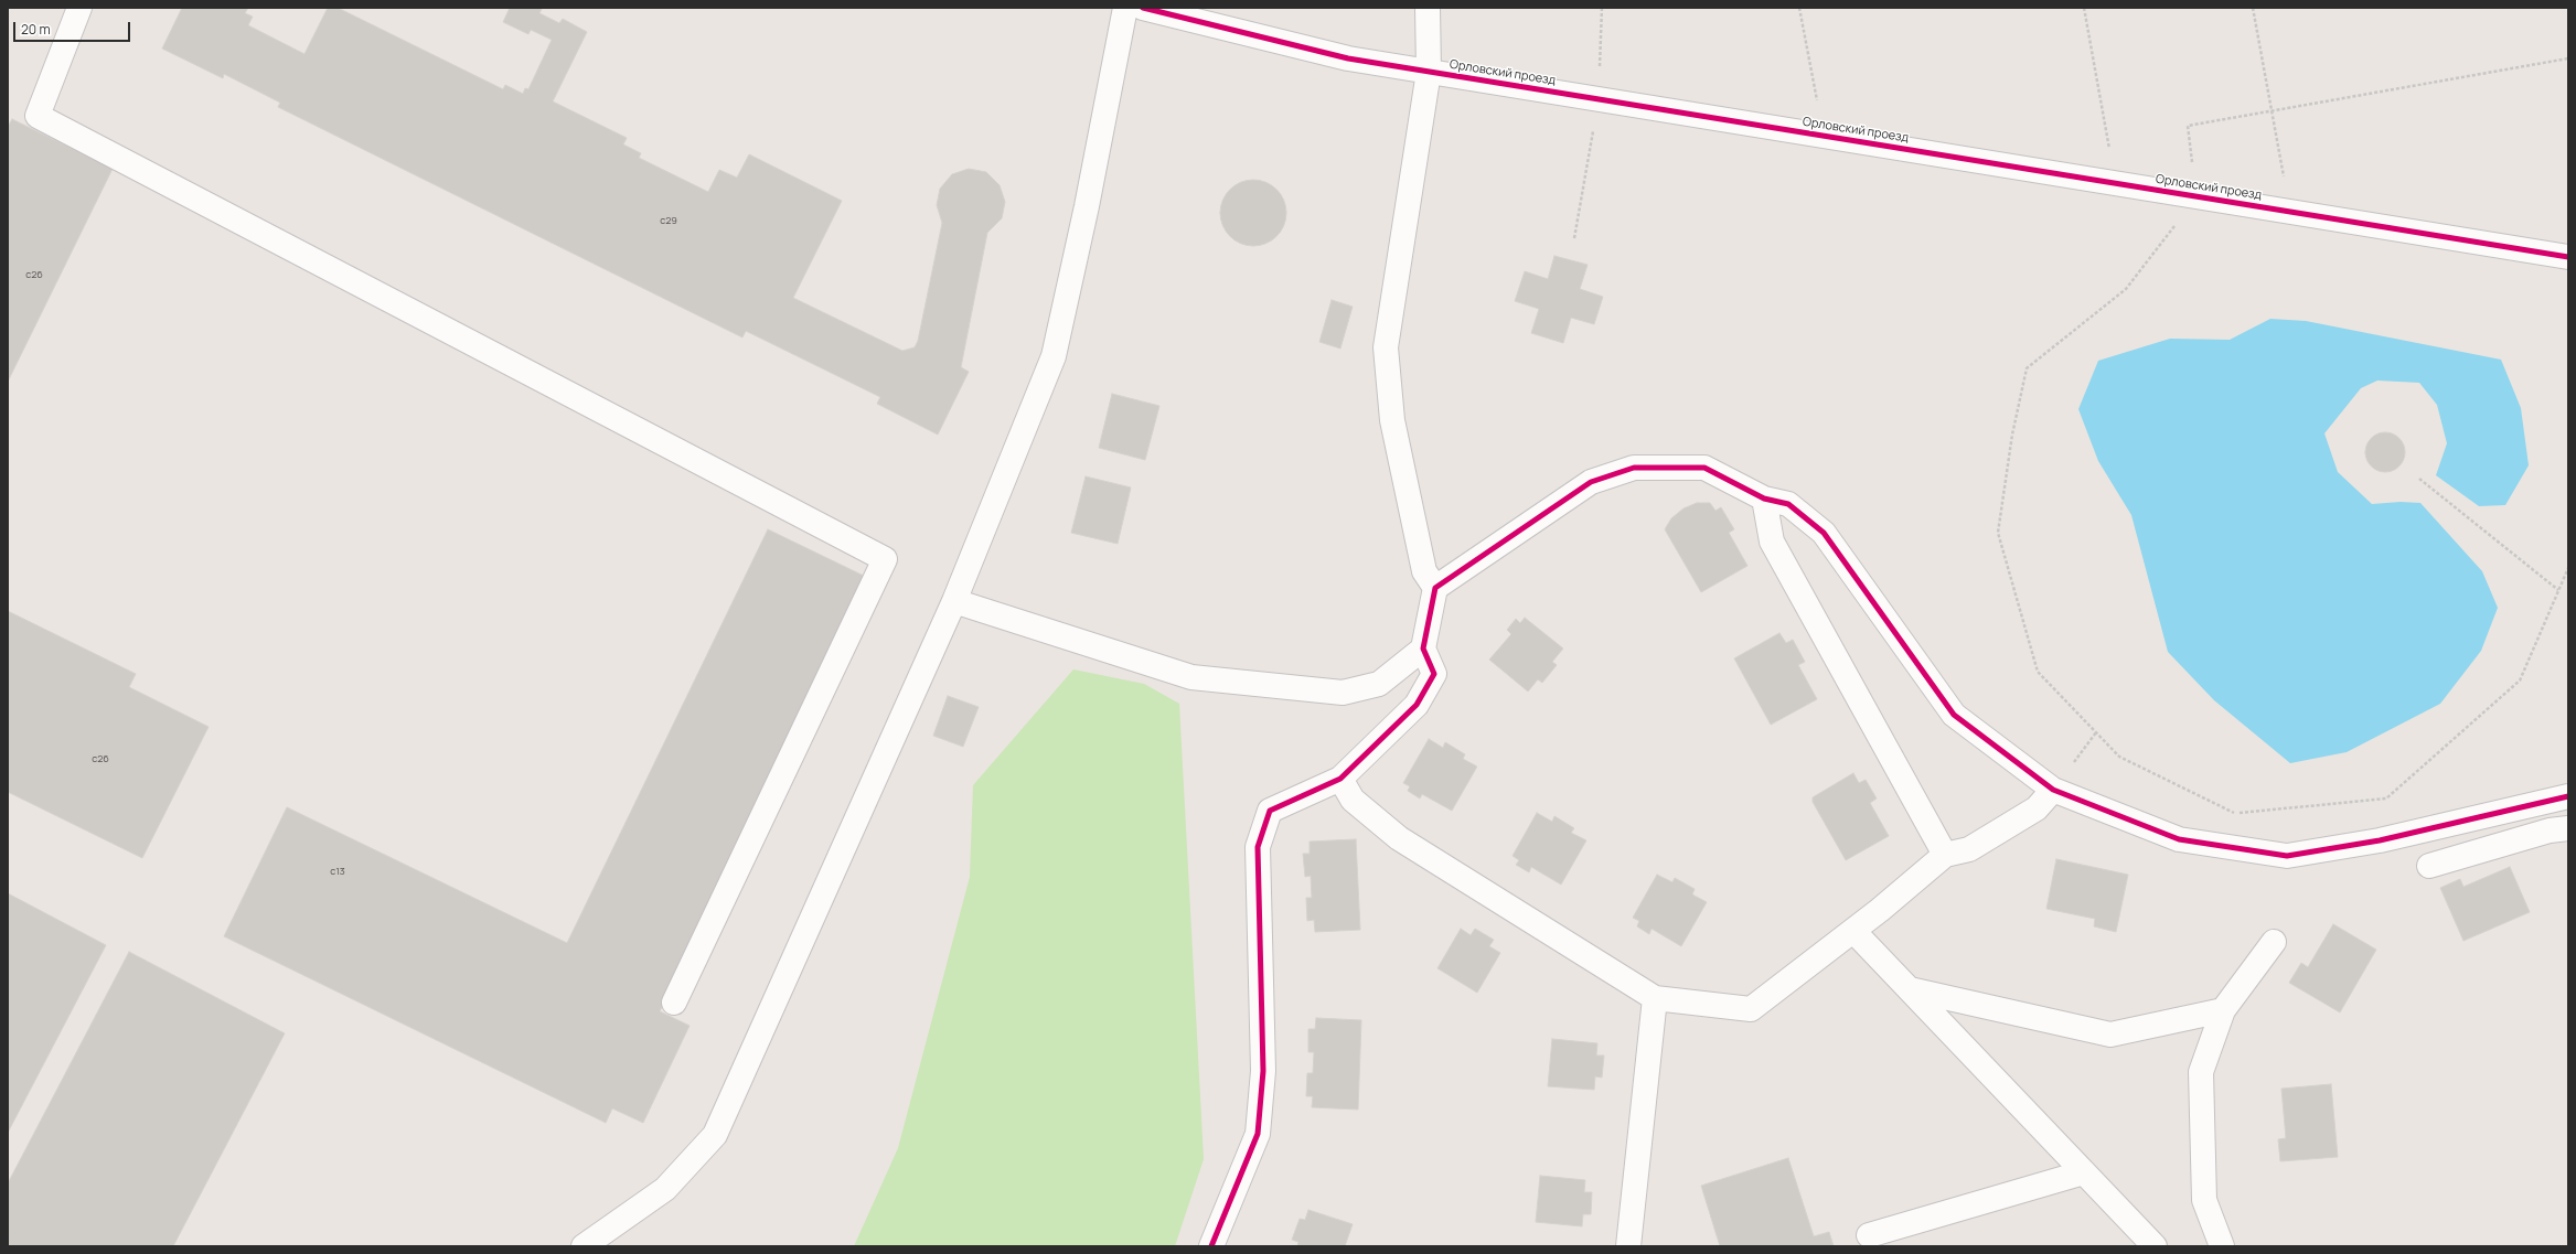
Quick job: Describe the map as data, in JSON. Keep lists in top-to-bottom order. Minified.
{"streets":{"street":["Орловский проезд"]},"house_numbers":["с29","с26","с26","с13"],"scale_bar":"20 m"}
